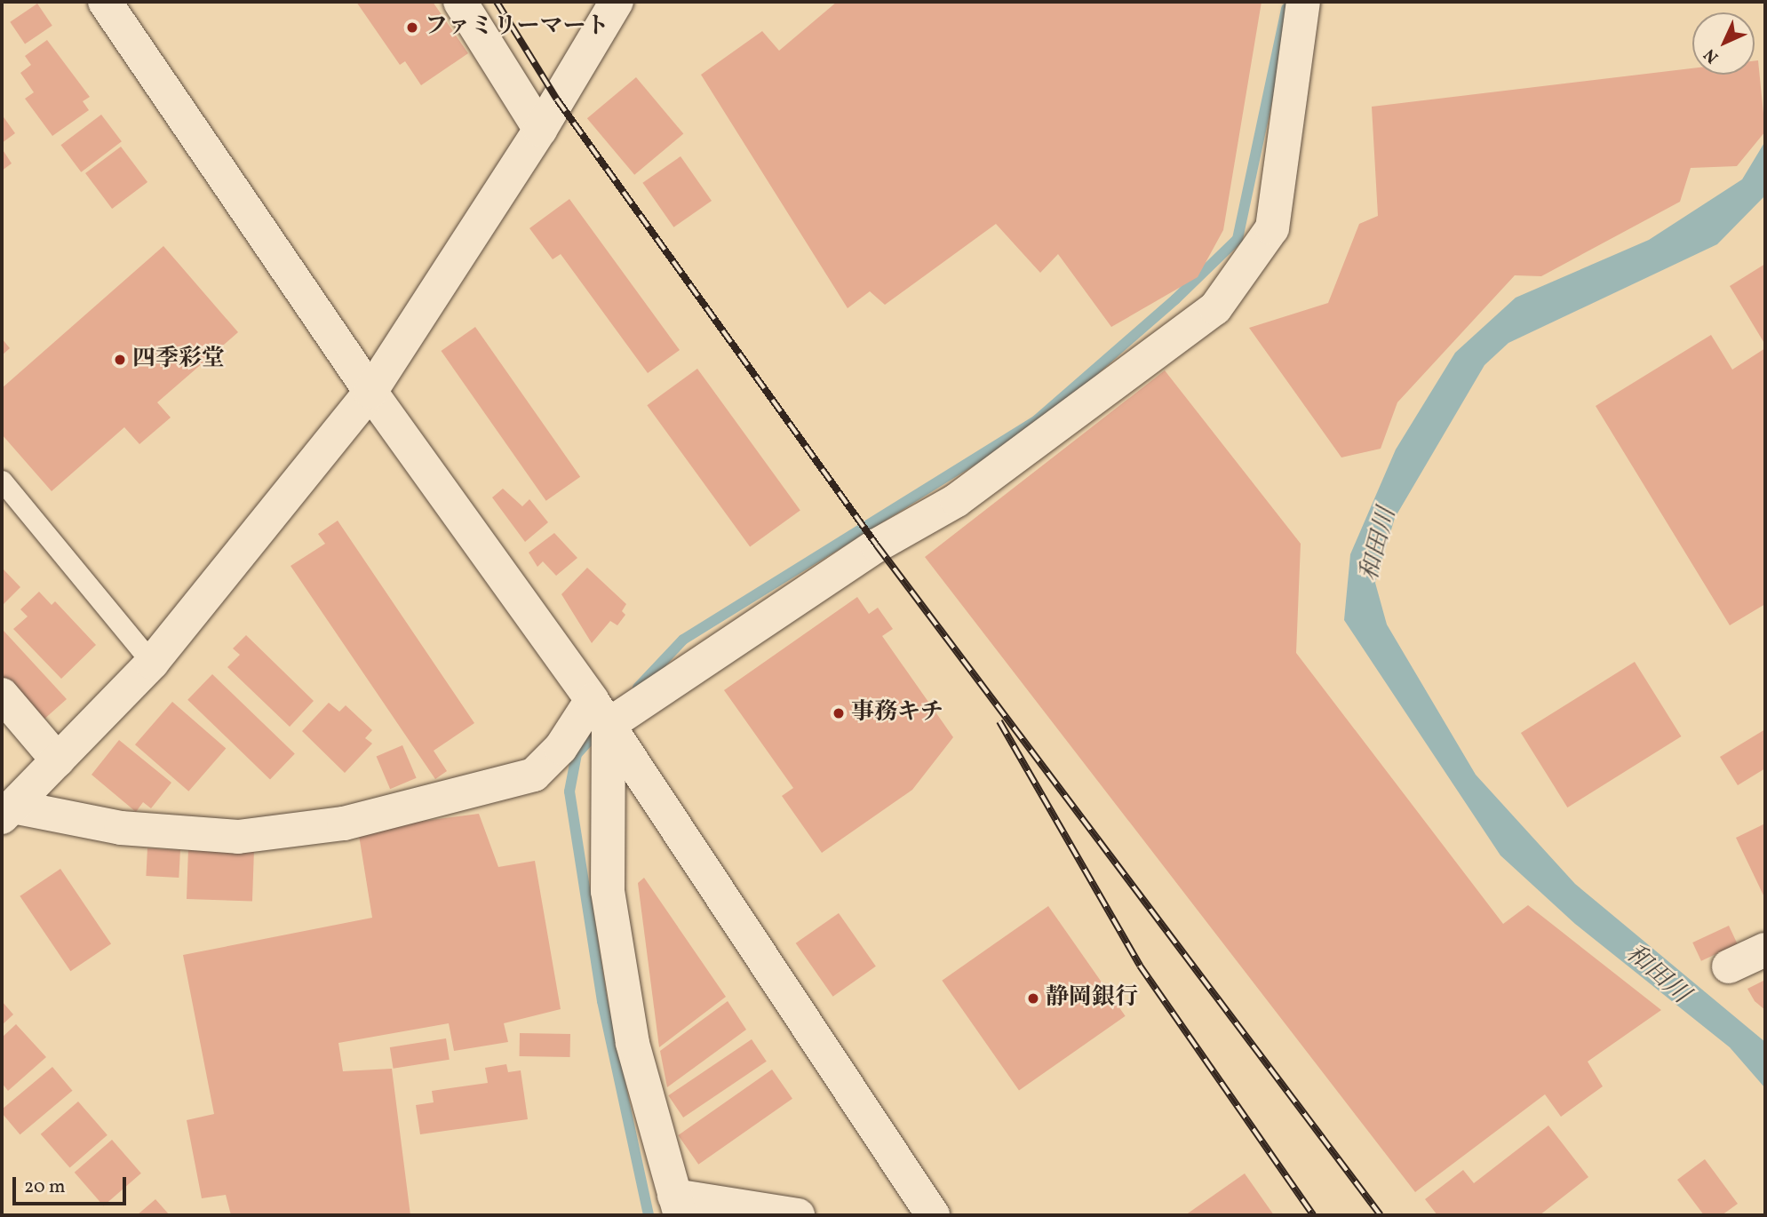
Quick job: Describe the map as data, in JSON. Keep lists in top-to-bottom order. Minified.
{"water":["和田川"],"places":["ファミリーマート","四季彩堂","事務キチ","静岡銀行"],"scale_bar":"20 m","north":"bottom left"}
